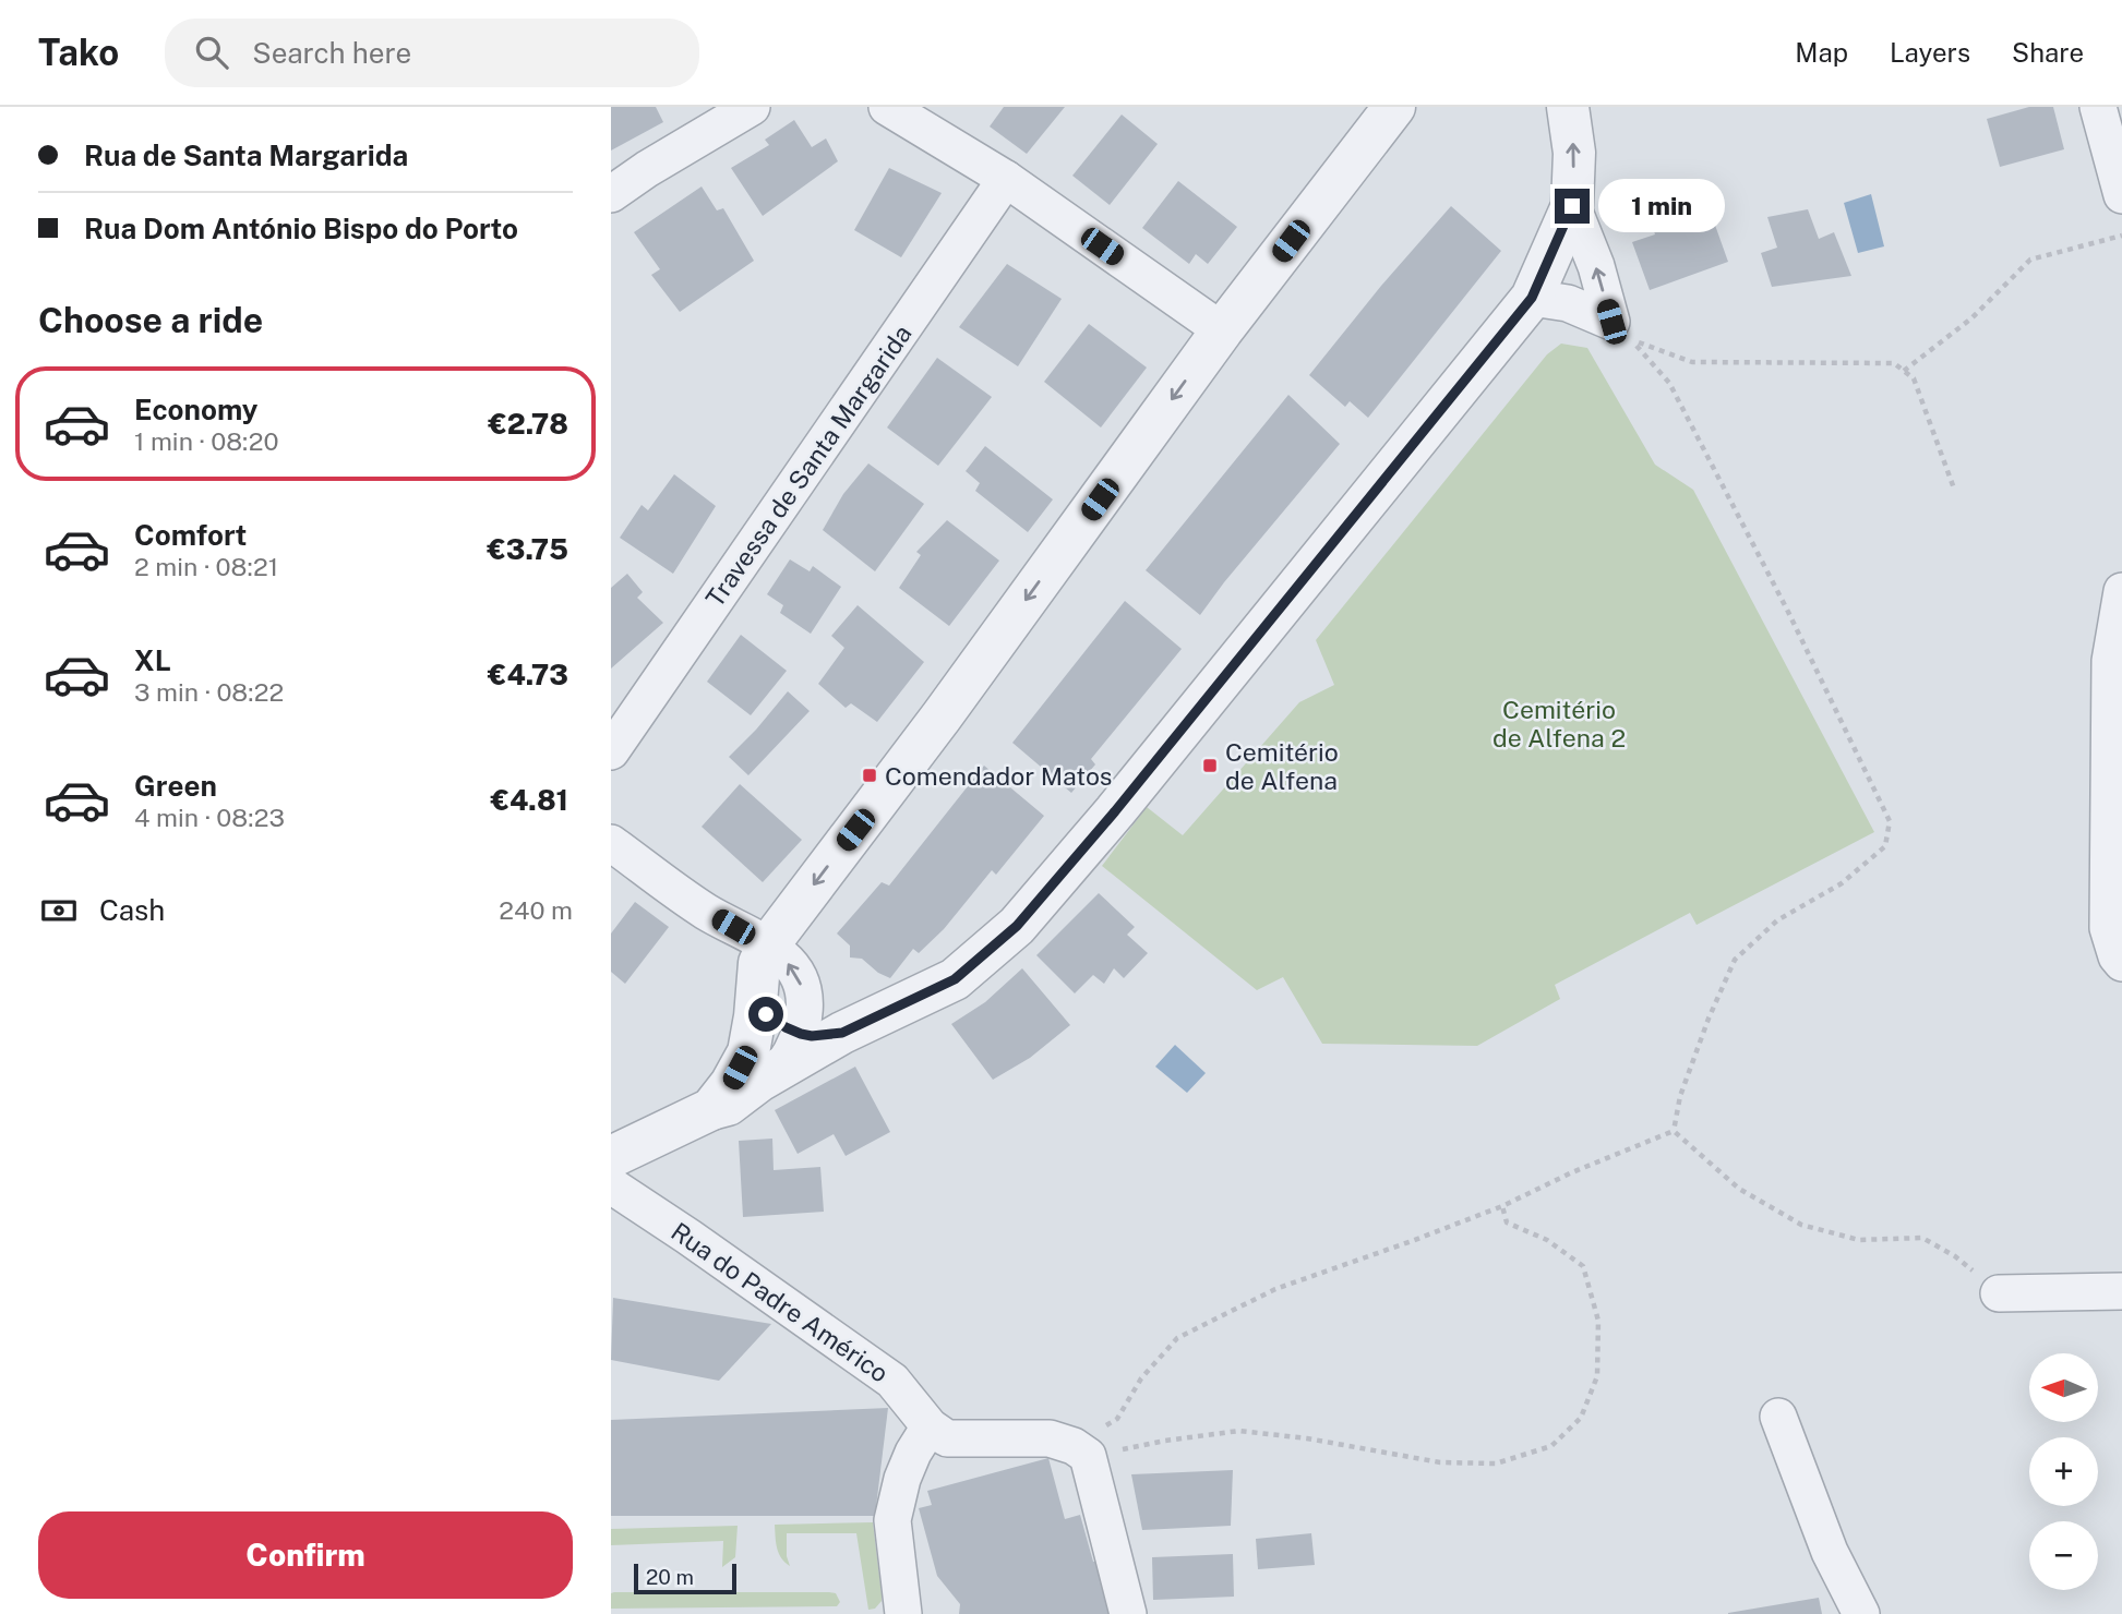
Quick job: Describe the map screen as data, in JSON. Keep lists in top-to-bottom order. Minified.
{"streets":{"street":["Travessa de Santa Margarida","Rua do Padre Américo"]},"parks":["Cemitério de Alfena 2"],"places":{"transit":["Cemitério de Alfena","Comendador Matos"]},"scale_bar":"20 m","north":"left","page":{"header":"Tako","search":"Search here","nav":["Map","Layers","Share"],"banner":["Rua de Santa Margarida","Rua Dom António Bispo do Porto"],"bubble":"1 min","heading":"Choose a ride","list":[{"name":"Economy","note":"1 min · 08:20","value":"€2.78"},{"name":"Comfort","note":"2 min · 08:21","value":"€3.75"},{"name":"XL","note":"3 min · 08:22","value":"€4.73"},{"name":"Green","note":"4 min · 08:23","value":"€4.81"}],"pay":["Cash","240 m"],"map_buttons":["+","−"],"buttons":"Confirm","scale":"20 m"}}
